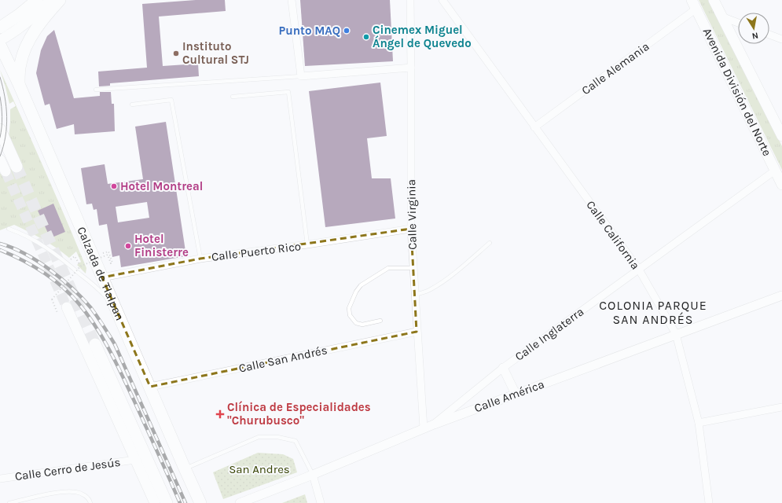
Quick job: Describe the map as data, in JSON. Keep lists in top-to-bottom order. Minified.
{"streets":{"highway":["Calzada de Tlalpan"],"main road":["Avenida División del Norte"],"street":["Calle Alemania","Calle Virginia","Calle California","Calle Puerto Rico","Calle Inglaterra","Calle San Andrés","Calle América","Calle Cerro de Jesús"]},"crossings":[["Calle Alemania","Avenida División del Norte"],["Calle Alemania","Calle California"],["Avenida División del Norte","Calle Inglaterra"],["Calle Virginia","Calle Puerto Rico"],["Calle Virginia","Calle San Andrés"],["Calle Virginia","Calle América"],["Calle California","Calle Inglaterra"],["Calle California","Calle América"],["Calle Puerto Rico","Calzada de Tlalpan"],["Calzada de Tlalpan","Calle San Andrés"],["Calle Inglaterra","Calle América"]],"districts":["COLONIA PARQUE SAN ANDRÉS"],"parks":["San Andres"],"places":{"other":["Punto MAQ","Cinemex Miguel Ángel de Quevedo","Instituto Cultural STJ","Hotel Montreal","Hotel Finisterre"],"health":["Clínica de Especialidades \"Churubusco\""]},"north":"bottom"}
